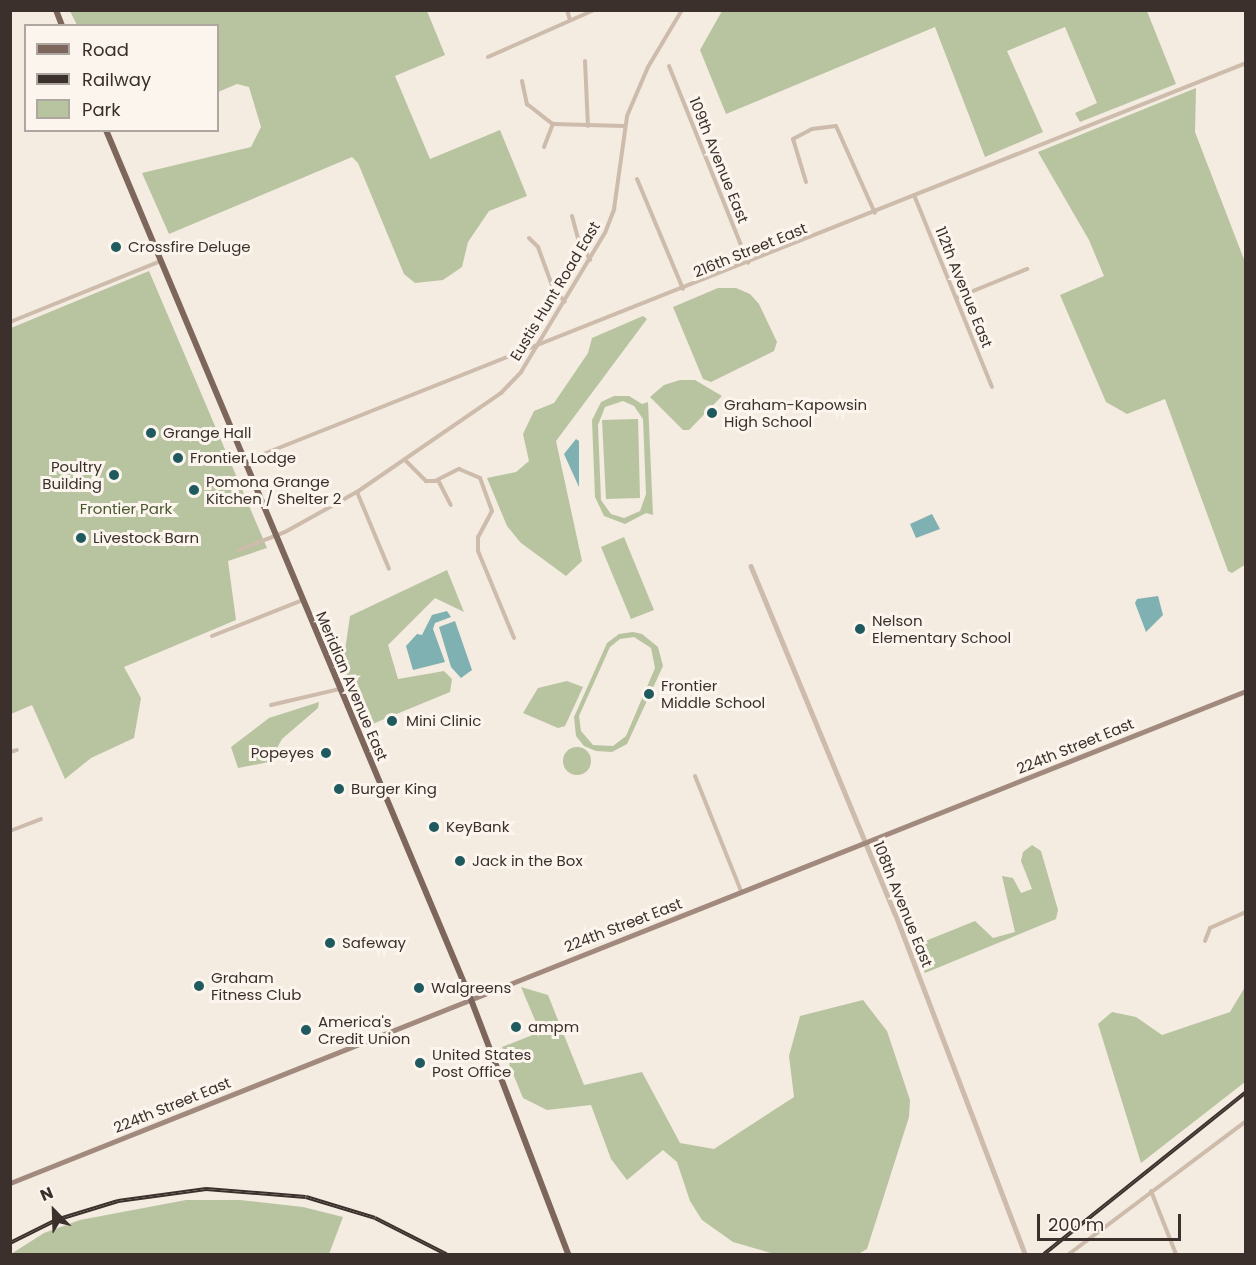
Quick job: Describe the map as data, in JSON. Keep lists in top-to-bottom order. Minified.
{"streets":{"main road":["Meridian Avenue East","224th Street East"],"street":["109th Avenue East","216th Street East","112th Avenue East","Eustis Hunt Road East","108th Avenue East"]},"crossings":[["109th Avenue East","216th Street East"],["216th Street East","112th Avenue East"],["216th Street East","Eustis Hunt Road East"],["Eustis Hunt Road East","Meridian Avenue East"],["Meridian Avenue East","224th Street East"],["224th Street East","108th Avenue East"]],"parks":["Frontier Park"],"places":["Crossfire Deluge","Graham-Kapowsin High School","Grange Hall","Frontier Lodge","Poultry Building","Pomona Grange Kitchen / Shelter 2","Livestock Barn","Nelson Elementary School","Frontier Middle School","Mini Clinic","Popeyes","Burger King","KeyBank","Jack in the Box","Safeway","Graham Fitness Club","Walgreens","ampm","America's Credit Union","United States Post Office"],"legend":["Road","Railway","Park"],"scale_bar":"200 m","north":"top left"}
